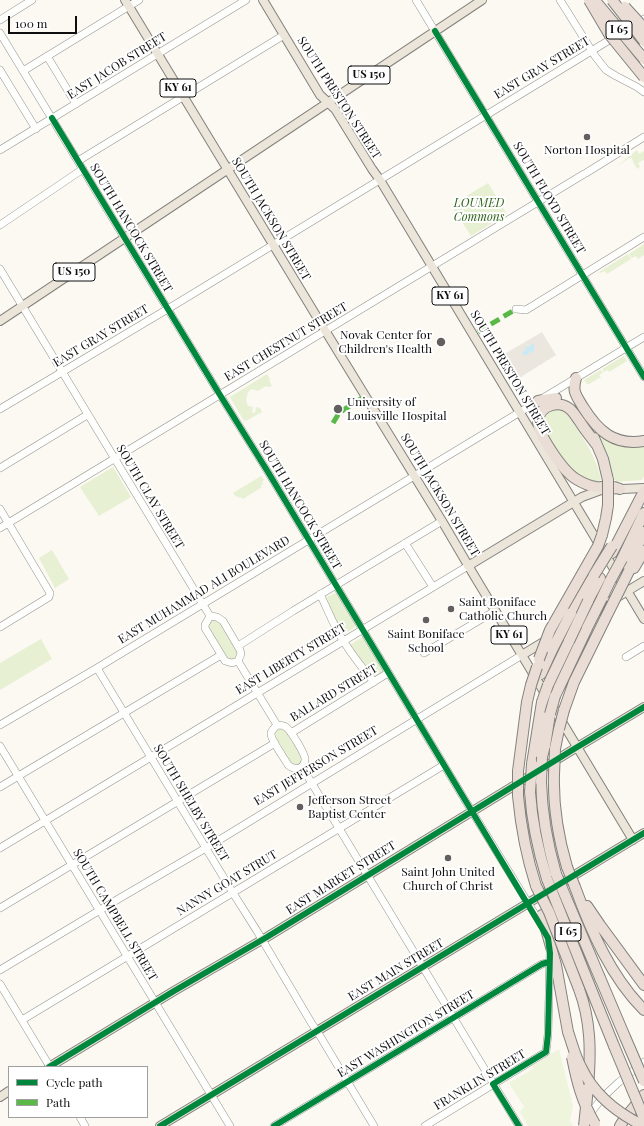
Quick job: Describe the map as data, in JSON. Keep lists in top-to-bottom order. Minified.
{"streets":{"highway":["I 65"],"main road":["US 150","KY 61","SOUTH PRESTON STREET","SOUTH JACKSON STREET","EAST LIBERTY STREET","EAST JEFFERSON STREET","EAST MARKET STREET","EAST MAIN STREET"],"street":["EAST JACOB STREET","EAST GRAY STREET","SOUTH FLOYD STREET","SOUTH HANCOCK STREET","EAST CHESTNUT STREET","SOUTH CLAY STREET","EAST MUHAMMAD ALI BOULEVARD","BALLARD STREET","SOUTH SHELBY STREET","NANNY GOAT STRUT","SOUTH CAMPBELL STREET","EAST WASHINGTON STREET","FRANKLIN STREET"]},"crossings":[["I 65","EAST LIBERTY STREET"],["EAST JACOB STREET","SOUTH JACKSON STREET"],["EAST JACOB STREET","SOUTH HANCOCK STREET"],["EAST GRAY STREET","SOUTH PRESTON STREET"],["EAST GRAY STREET","SOUTH FLOYD STREET"],["EAST GRAY STREET","SOUTH JACKSON STREET"],["EAST GRAY STREET","SOUTH HANCOCK STREET"],["EAST GRAY STREET","SOUTH CLAY STREET"],["US 150","SOUTH PRESTON STREET"],["US 150","SOUTH FLOYD STREET"],["US 150","SOUTH JACKSON STREET"],["US 150","SOUTH HANCOCK STREET"],["US 150","SOUTH CLAY STREET"],["SOUTH PRESTON STREET","EAST CHESTNUT STREET"],["SOUTH PRESTON STREET","EAST MUHAMMAD ALI BOULEVARD"],["SOUTH PRESTON STREET","EAST LIBERTY STREET"],["SOUTH PRESTON STREET","EAST JEFFERSON STREET"],["SOUTH FLOYD STREET","EAST CHESTNUT STREET"],["SOUTH FLOYD STREET","EAST MUHAMMAD ALI BOULEVARD"],["SOUTH JACKSON STREET","EAST CHESTNUT STREET"],["SOUTH JACKSON STREET","EAST MUHAMMAD ALI BOULEVARD"],["SOUTH JACKSON STREET","EAST LIBERTY STREET"],["SOUTH JACKSON STREET","EAST JEFFERSON STREET"],["SOUTH JACKSON STREET","EAST MARKET STREET"],["SOUTH JACKSON STREET","EAST MAIN STREET"],["SOUTH HANCOCK STREET","EAST CHESTNUT STREET"],["SOUTH HANCOCK STREET","EAST MUHAMMAD ALI BOULEVARD"],["SOUTH HANCOCK STREET","EAST LIBERTY STREET"],["SOUTH HANCOCK STREET","BALLARD STREET"],["SOUTH HANCOCK STREET","EAST JEFFERSON STREET"],["SOUTH HANCOCK STREET","EAST MARKET STREET"],["SOUTH HANCOCK STREET","NANNY GOAT STRUT"],["SOUTH HANCOCK STREET","EAST MAIN STREET"],["SOUTH HANCOCK STREET","EAST WASHINGTON STREET"],["SOUTH HANCOCK STREET","FRANKLIN STREET"],["EAST CHESTNUT STREET","SOUTH CLAY STREET"],["SOUTH CLAY STREET","EAST MUHAMMAD ALI BOULEVARD"],["EAST MUHAMMAD ALI BOULEVARD","SOUTH SHELBY STREET"],["EAST LIBERTY STREET","SOUTH SHELBY STREET"],["EAST LIBERTY STREET","SOUTH CAMPBELL STREET"],["EAST JEFFERSON STREET","SOUTH SHELBY STREET"],["EAST JEFFERSON STREET","SOUTH CAMPBELL STREET"],["SOUTH SHELBY STREET","EAST MARKET STREET"],["SOUTH SHELBY STREET","NANNY GOAT STRUT"],["SOUTH SHELBY STREET","EAST MAIN STREET"],["SOUTH SHELBY STREET","EAST WASHINGTON STREET"],["EAST MARKET STREET","SOUTH CAMPBELL STREET"],["NANNY GOAT STRUT","SOUTH CAMPBELL STREET"],["SOUTH CAMPBELL STREET","EAST MAIN STREET"]],"parks":["LOUMED Commons"],"places":["Norton Hospital","Novak Center for Children's Health","University of Louisville Hospital","Saint Boniface Catholic Church","Saint Boniface School","Jefferson Street Baptist Center","Saint John United Church of Christ"],"legend":["Cycle path","Path"],"scale_bar":"100 m"}
